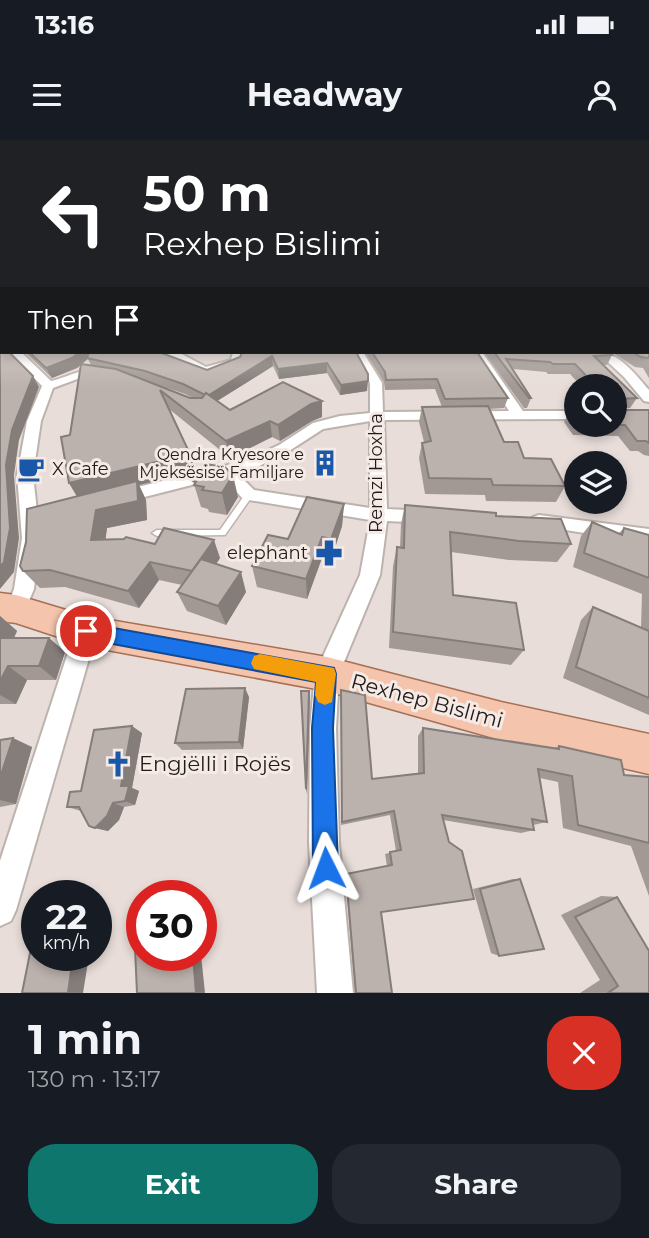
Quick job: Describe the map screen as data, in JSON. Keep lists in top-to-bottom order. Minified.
{"streets":{"main road":["Rexhep Bislimi"],"street":["Remzi Hoxha"]},"crossings":[["Remzi Hoxha","Rexhep Bislimi"]],"places":{"building":["Qendra Kryesore e Mjeksësisë Familjare"],"cafe":["X Cafe"],"pharmacy":["elephant"],"church":["Engjëlli i Rojës"]},"page":{"status":"13:16","header":"Headway","turn":["50 m","Rexhep Bislimi"],"then":"Then","speed":"22 km/h","limit":"30","heading":["1 min","130 m · 13:17"],"buttons":["Exit","Share"]}}
